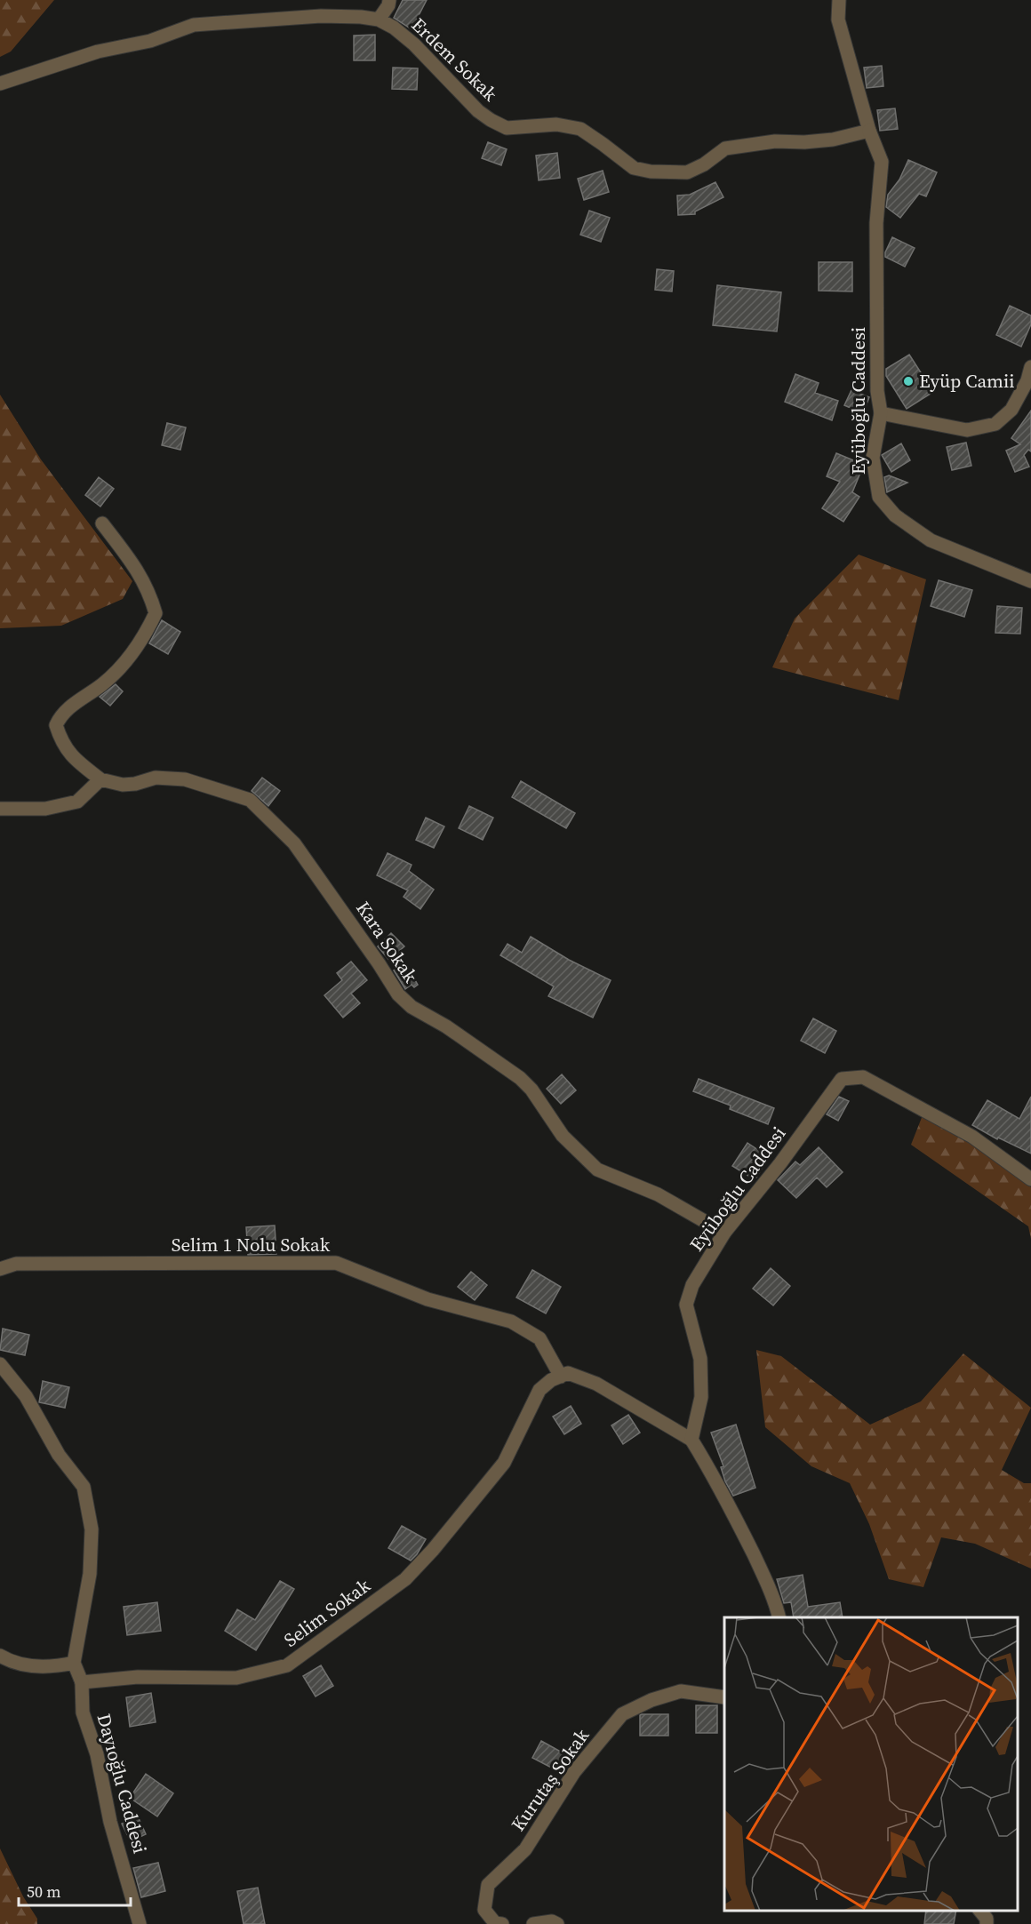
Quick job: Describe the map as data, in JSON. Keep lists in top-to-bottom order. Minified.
{"streets":{"street":["Erdem Sokak","Eyüboğlu Caddesi","Kara Sokak","Selim 1 Nolu Sokak","Selim Sokak","Kurutaş Sokak","Dayıoğlu Caddesi"]},"crossings":[["Erdem Sokak","Eyüboğlu Caddesi"],["Eyüboğlu Caddesi","Kara Sokak"],["Selim 1 Nolu Sokak","Selim Sokak"],["Selim Sokak","Dayıoğlu Caddesi"]],"places":["Eyüp Camii"],"scale_bar":"50 m"}
